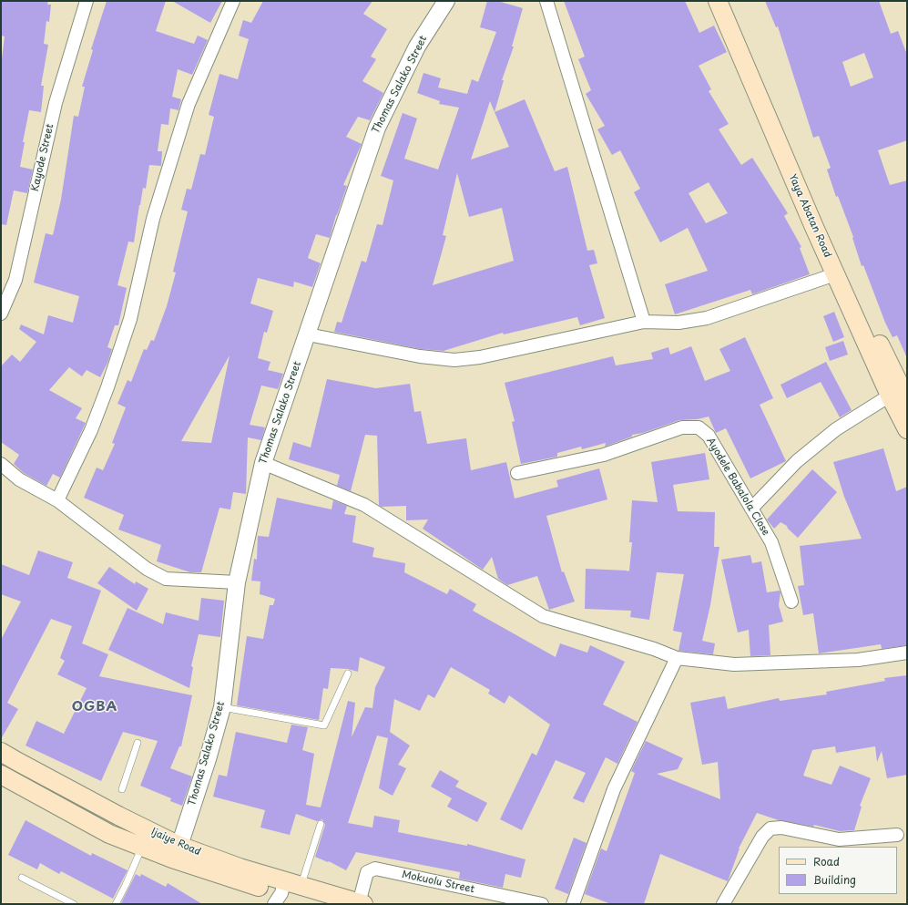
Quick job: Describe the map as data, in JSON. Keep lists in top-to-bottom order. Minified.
{"streets":{"main road":["Yaya Abatan Road","Ijaiye Road"],"street":["Thomas Salako Street","Kayode Street","Ayodele Babalola Close","Mokuolu Street"]},"crossings":[["Thomas Salako Street","Ijaiye Road"],["Ijaiye Road","Mokuolu Street"]],"districts":["OGBA"],"legend":["Road","Building"]}
